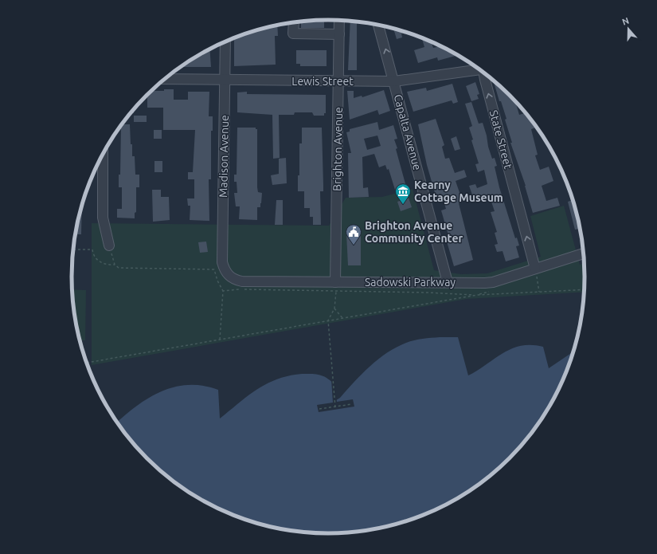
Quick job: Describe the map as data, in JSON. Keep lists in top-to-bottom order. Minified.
{"streets":{"street":["Lewis Street","Capalta Avenue","State Street","Brighton Avenue","Madison Avenue","Sadowski Parkway"]},"crossings":[["Lewis Street","Capalta Avenue"],["Lewis Street","Brighton Avenue"],["Lewis Street","Madison Avenue"],["Capalta Avenue","Sadowski Parkway"],["State Street","Sadowski Parkway"],["Brighton Avenue","Sadowski Parkway"],["Madison Avenue","Sadowski Parkway"]],"one_way":["State Street"],"places":{"museum":["Kearny Cottage Museum"],"public building":["Brighton Avenue Community Center"]},"north":"top"}
